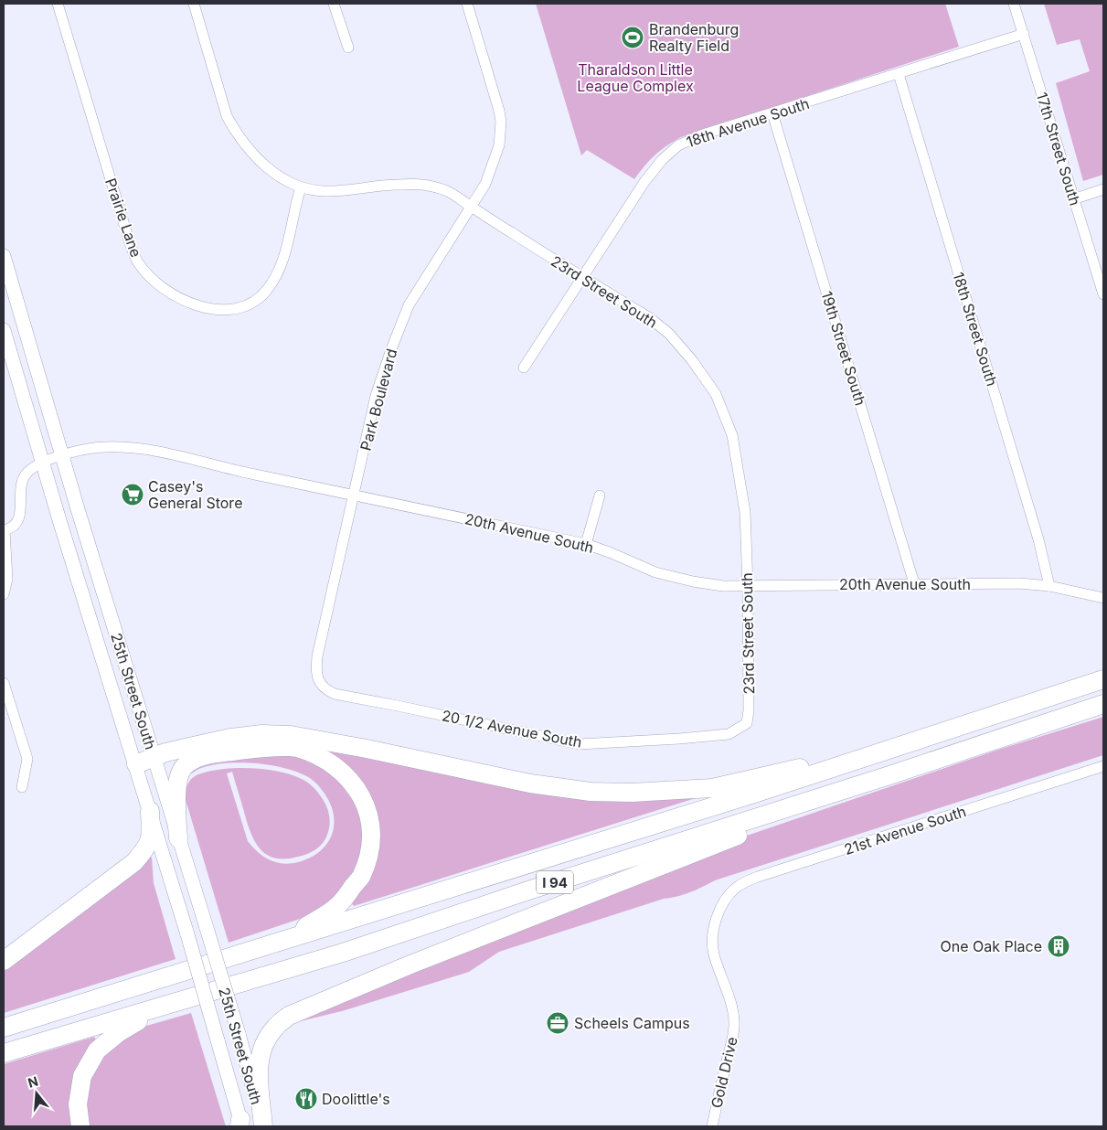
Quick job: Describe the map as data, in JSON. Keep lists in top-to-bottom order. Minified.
{"streets":{"highway":["I 94"],"main road":["25th Street South"],"street":["18th Avenue South","17th Street South","Prairie Lane","23rd Street South","18th Street South","19th Street South","Park Boulevard","20th Avenue South","20 1/2 Avenue South","21st Avenue South","Gold Drive"]},"crossings":[["18th Avenue South","17th Street South"],["18th Avenue South","23rd Street South"],["18th Avenue South","18th Street South"],["18th Avenue South","19th Street South"],["Prairie Lane","23rd Street South"],["23rd Street South","Park Boulevard"],["23rd Street South","20th Avenue South"],["23rd Street South","20 1/2 Avenue South"],["18th Street South","20th Avenue South"],["19th Street South","20th Avenue South"],["Park Boulevard","20th Avenue South"],["Park Boulevard","20 1/2 Avenue South"],["20th Avenue South","25th Street South"],["21st Avenue South","Gold Drive"]],"parks":["Tharaldson Little League Complex"],"places":{"sports":["Brandenburg Realty Field"],"supermarket":["Casey's General Store"],"building":["One Oak Place"],"office":["Scheels Campus"],"restaurant":["Doolittle's"]},"north":"top"}
